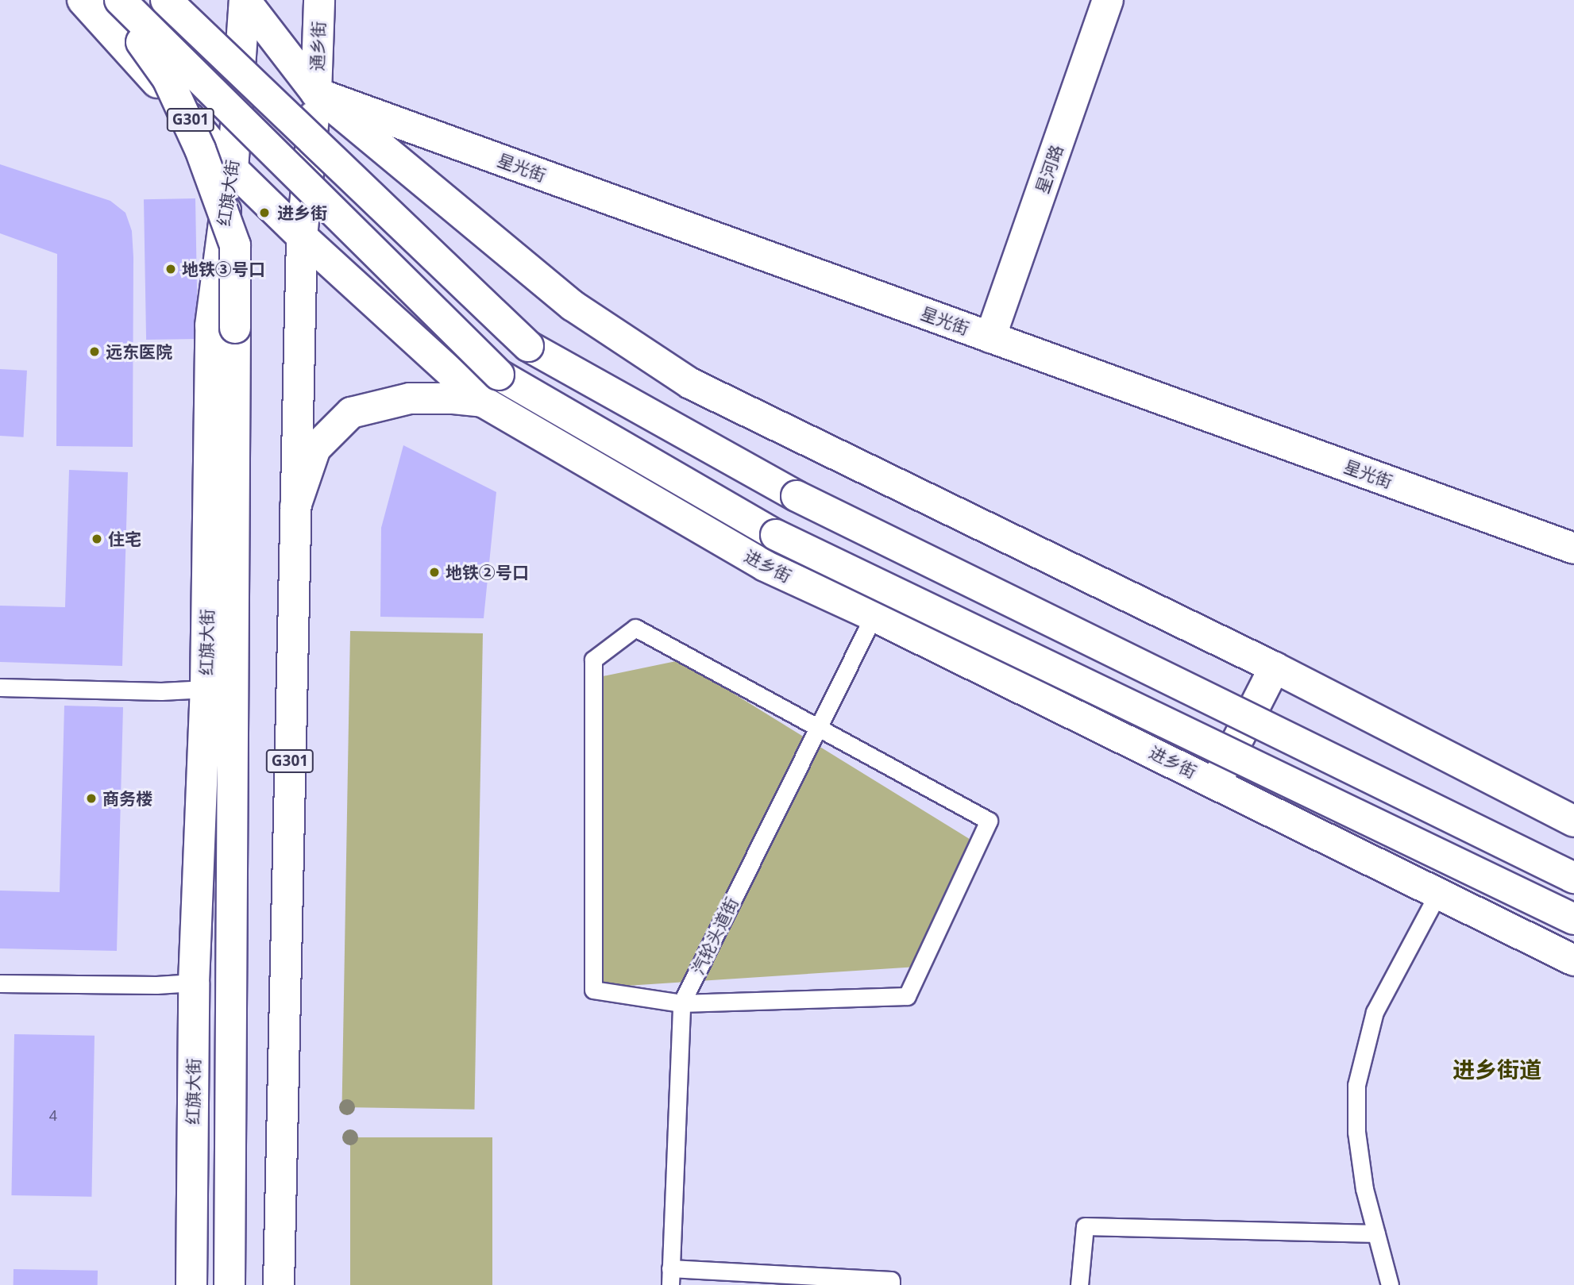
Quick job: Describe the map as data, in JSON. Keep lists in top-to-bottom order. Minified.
{"streets":{"main road":["通乡街","G301","星光街","星河路","红旗大街","进乡街"],"lane":["汽轮头道街"]},"crossings":[["通乡街","G301"],["通乡街","星光街"],["G301","星光街"],["G301","进乡街"],["星光街","星河路"],["红旗大街","进乡街"],["进乡街","汽轮头道街"]],"districts":["进乡街道"],"places":["进乡街","地铁③号口","远东医院","住宅","地铁②号口","商务楼"],"house_numbers":["4"]}
